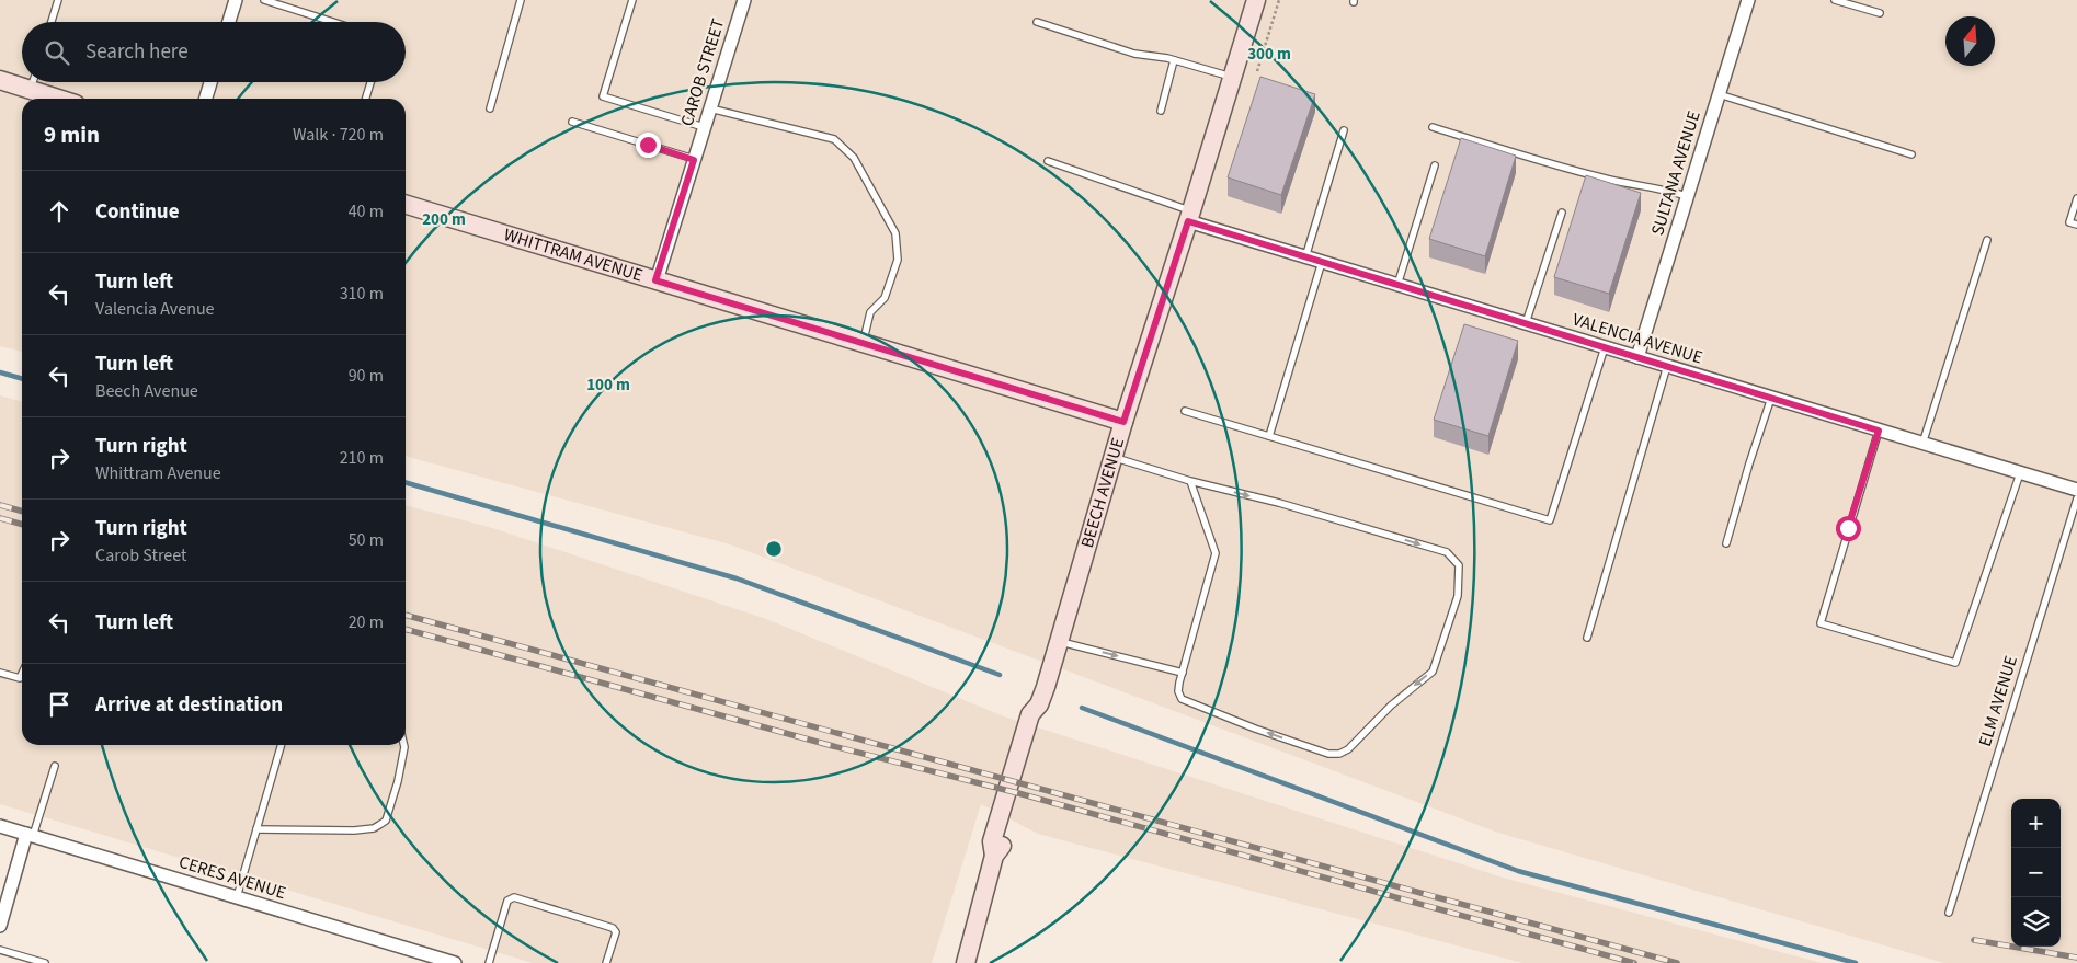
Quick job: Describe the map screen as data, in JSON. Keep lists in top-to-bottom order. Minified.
{"streets":{"main road":["WHITTRAM AVENUE","BEECH AVENUE"],"street":["CAROB STREET","SULTANA AVENUE","VALENCIA AVENUE","CERES AVENUE"],"lane":["ELM AVENUE"]},"crossings":[["CAROB STREET","WHITTRAM AVENUE"],["SULTANA AVENUE","VALENCIA AVENUE"],["WHITTRAM AVENUE","BEECH AVENUE"],["VALENCIA AVENUE","BEECH AVENUE"]],"north":"top","page":{"search":"Search here","heading":["9 min","Walk · 720 m"],"list":[["Continue","40 m"],["Turn left","Valencia Avenue","310 m"],["Turn left","Beech Avenue","90 m"],["Turn right","Whittram Avenue","210 m"],["Turn right","Carob Street","50 m"],["Turn left","20 m"],"Arrive at destination"],"map_buttons":["+","−"]},"rings":["300 m","200 m","100 m"]}
